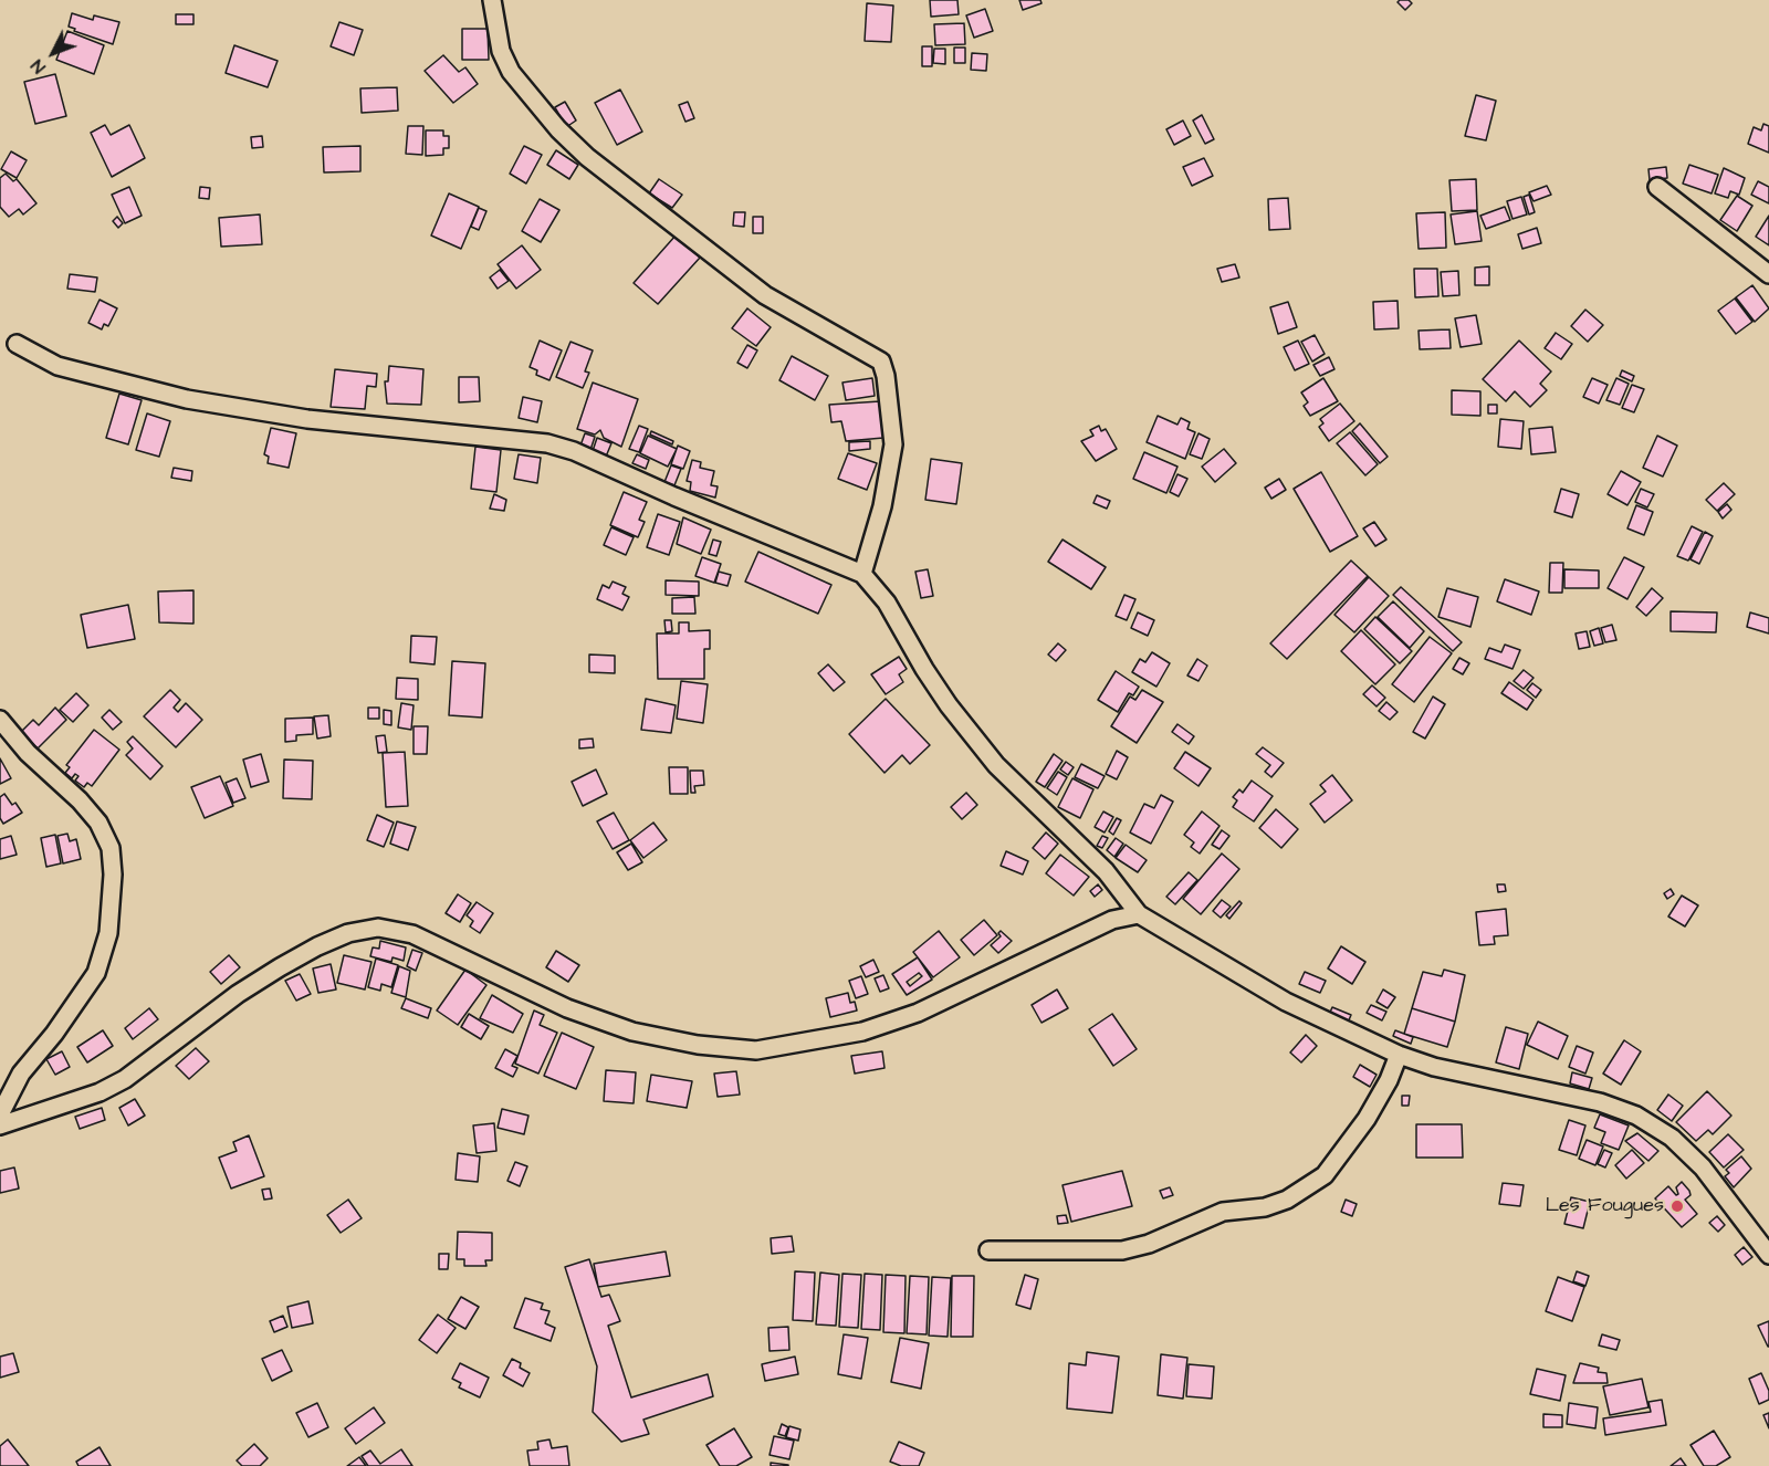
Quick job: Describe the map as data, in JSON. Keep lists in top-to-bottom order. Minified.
{"places":["Les Fougues"],"north":"bottom left"}
